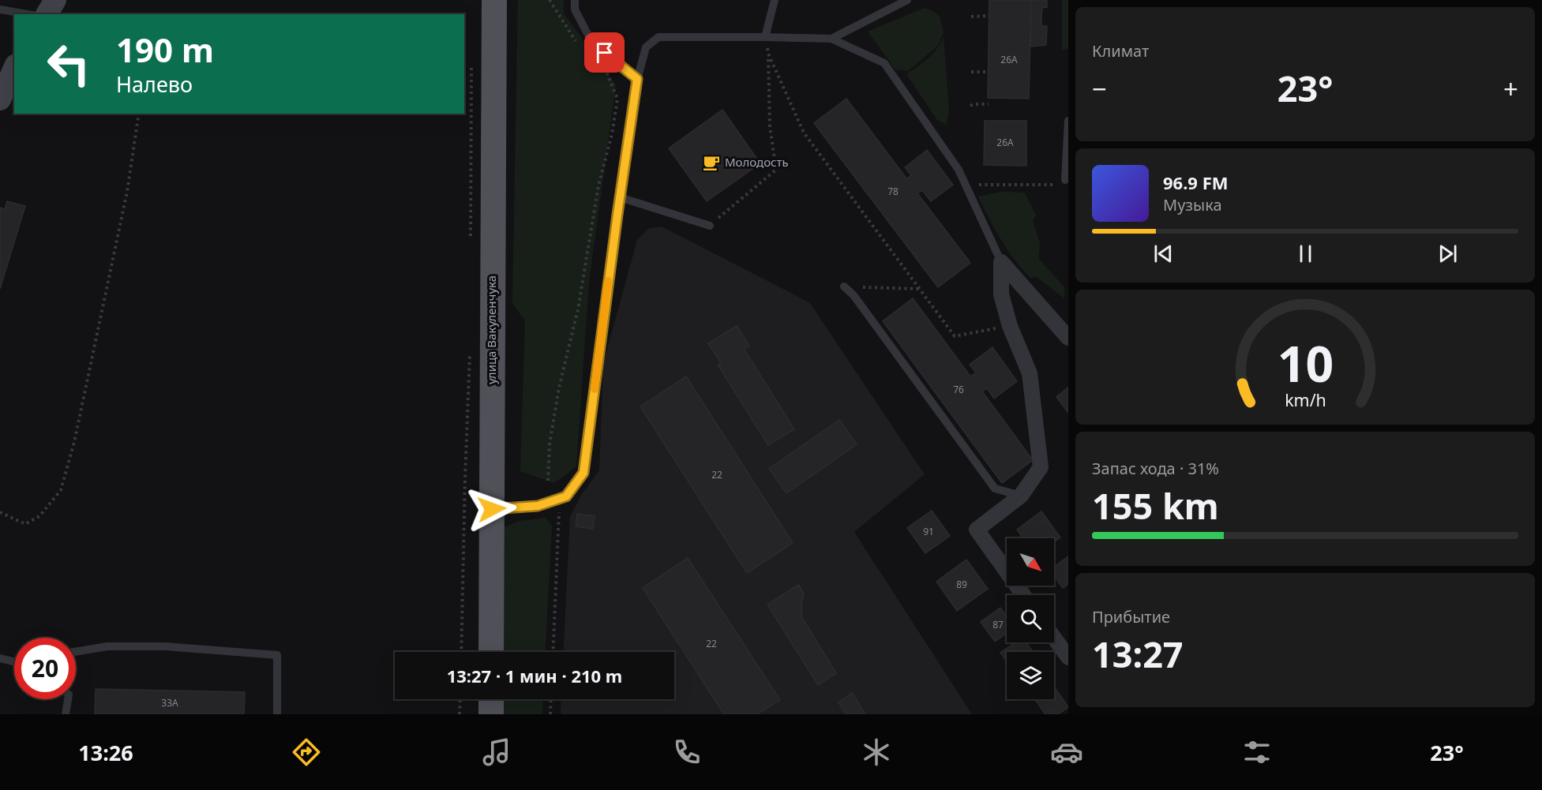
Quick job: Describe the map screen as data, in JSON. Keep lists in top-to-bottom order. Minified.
{"streets":{"main road":["улица Вакуленчука"]},"places":{"cafe":["Молодость"]},"house_numbers":["26А","26А","78","76","22","91","89","87","22","33А"],"north":"bottom right","page":{"tile":["Климат",["Запас хода · 31%","155 km"],["Прибытие","13:27"]],"turn":["190 m","Налево"],"heat":["−","23°","+"],"song":["96.9 FM","Музыка"],"limit":"20","trip":"13:27 · 1 мин · 210 m","tabs":["13:26","23°"],"gauge":["10","km/h"]}}
